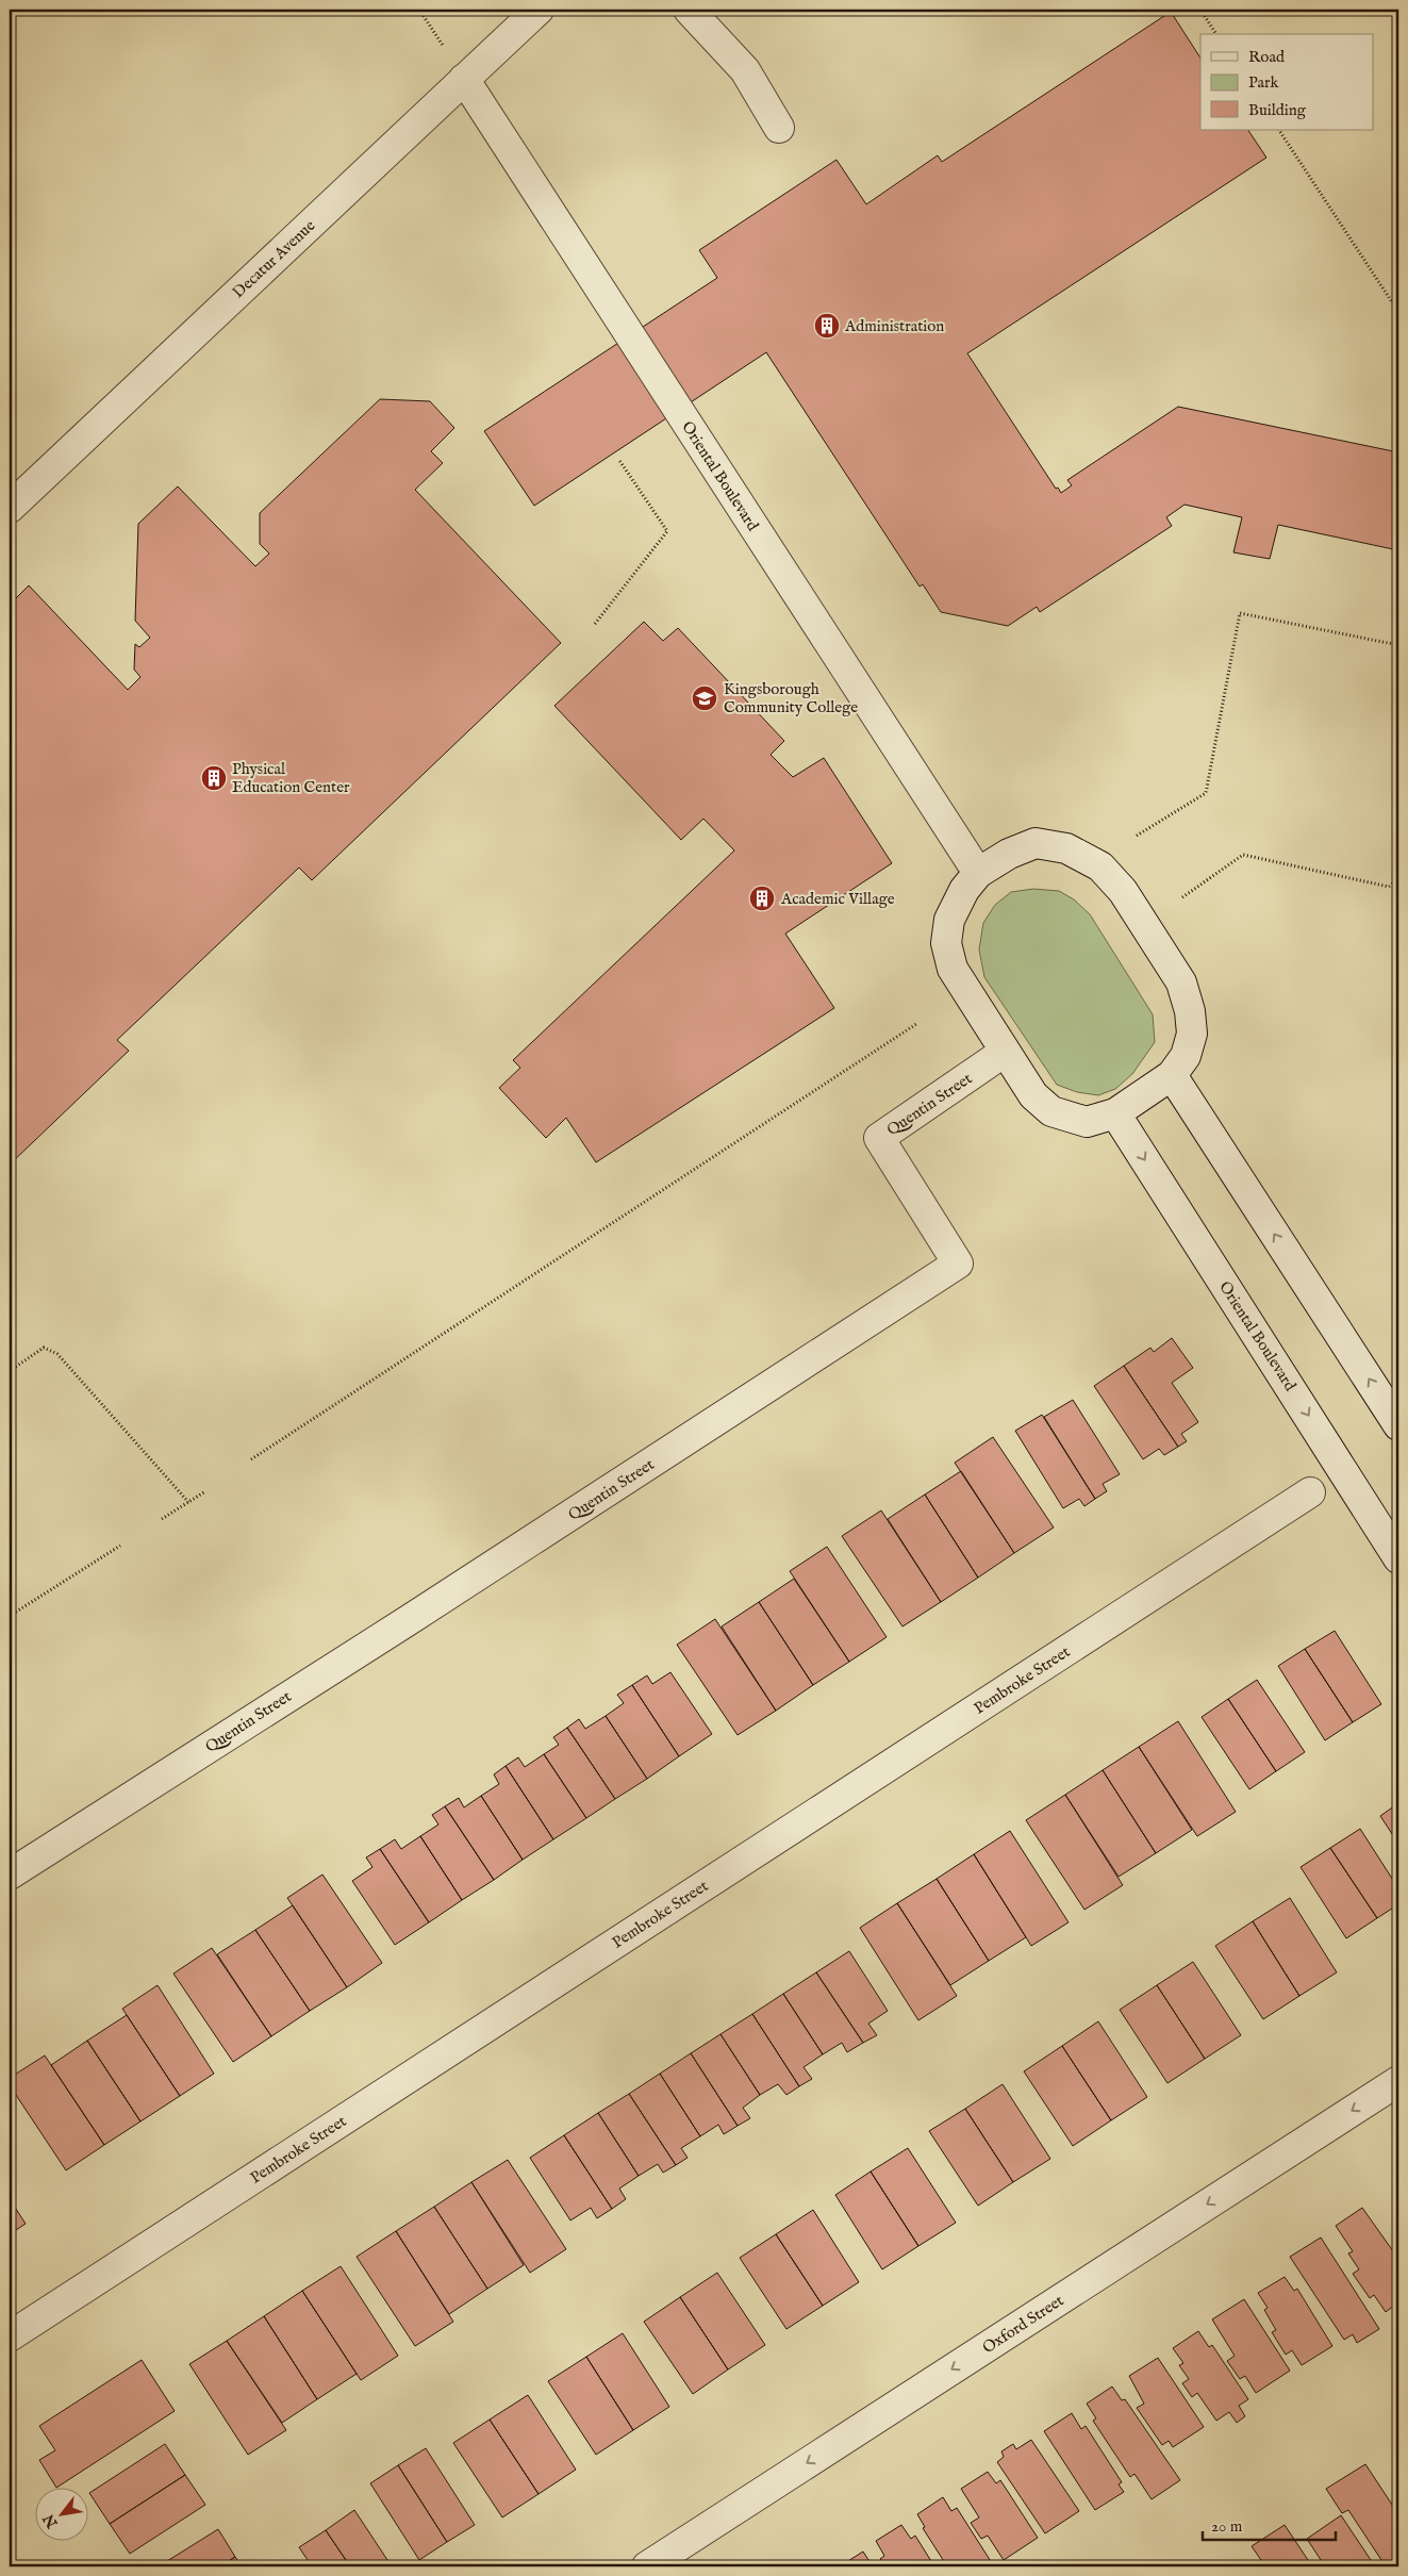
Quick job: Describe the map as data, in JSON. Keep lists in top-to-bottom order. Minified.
{"streets":{"street":["Decatur Avenue","Oriental Boulevard","Quentin Street","Pembroke Street","Oxford Street"]},"crossings":[["Decatur Avenue","Oriental Boulevard"]],"one_way":["Oxford Street"],"places":{"building":["Administration","Physical Education Center","Academic Village"],"school or university":["Kingsborough Community College"]},"legend":["Road","Park","Building"],"scale_bar":"20 m","north":"bottom left"}
